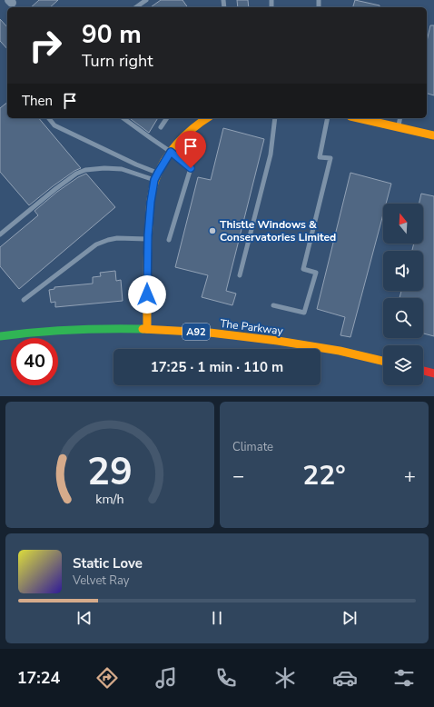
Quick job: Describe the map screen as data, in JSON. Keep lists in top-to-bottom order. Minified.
{"streets":{"main road":["The Parkway","A92"]},"places":["Thistle Windows & Conservatories Limited"],"north":"top","page":{"turn":["90 m","Turn right"],"then":"Then","limit":"40","trip":"17:25 · 1 min · 110 m","tile":"Climate","heat":["−","22°","+"],"song":["Static Love","Velvet Ray"],"tabs":"17:24","gauge":["29","km/h"]}}
